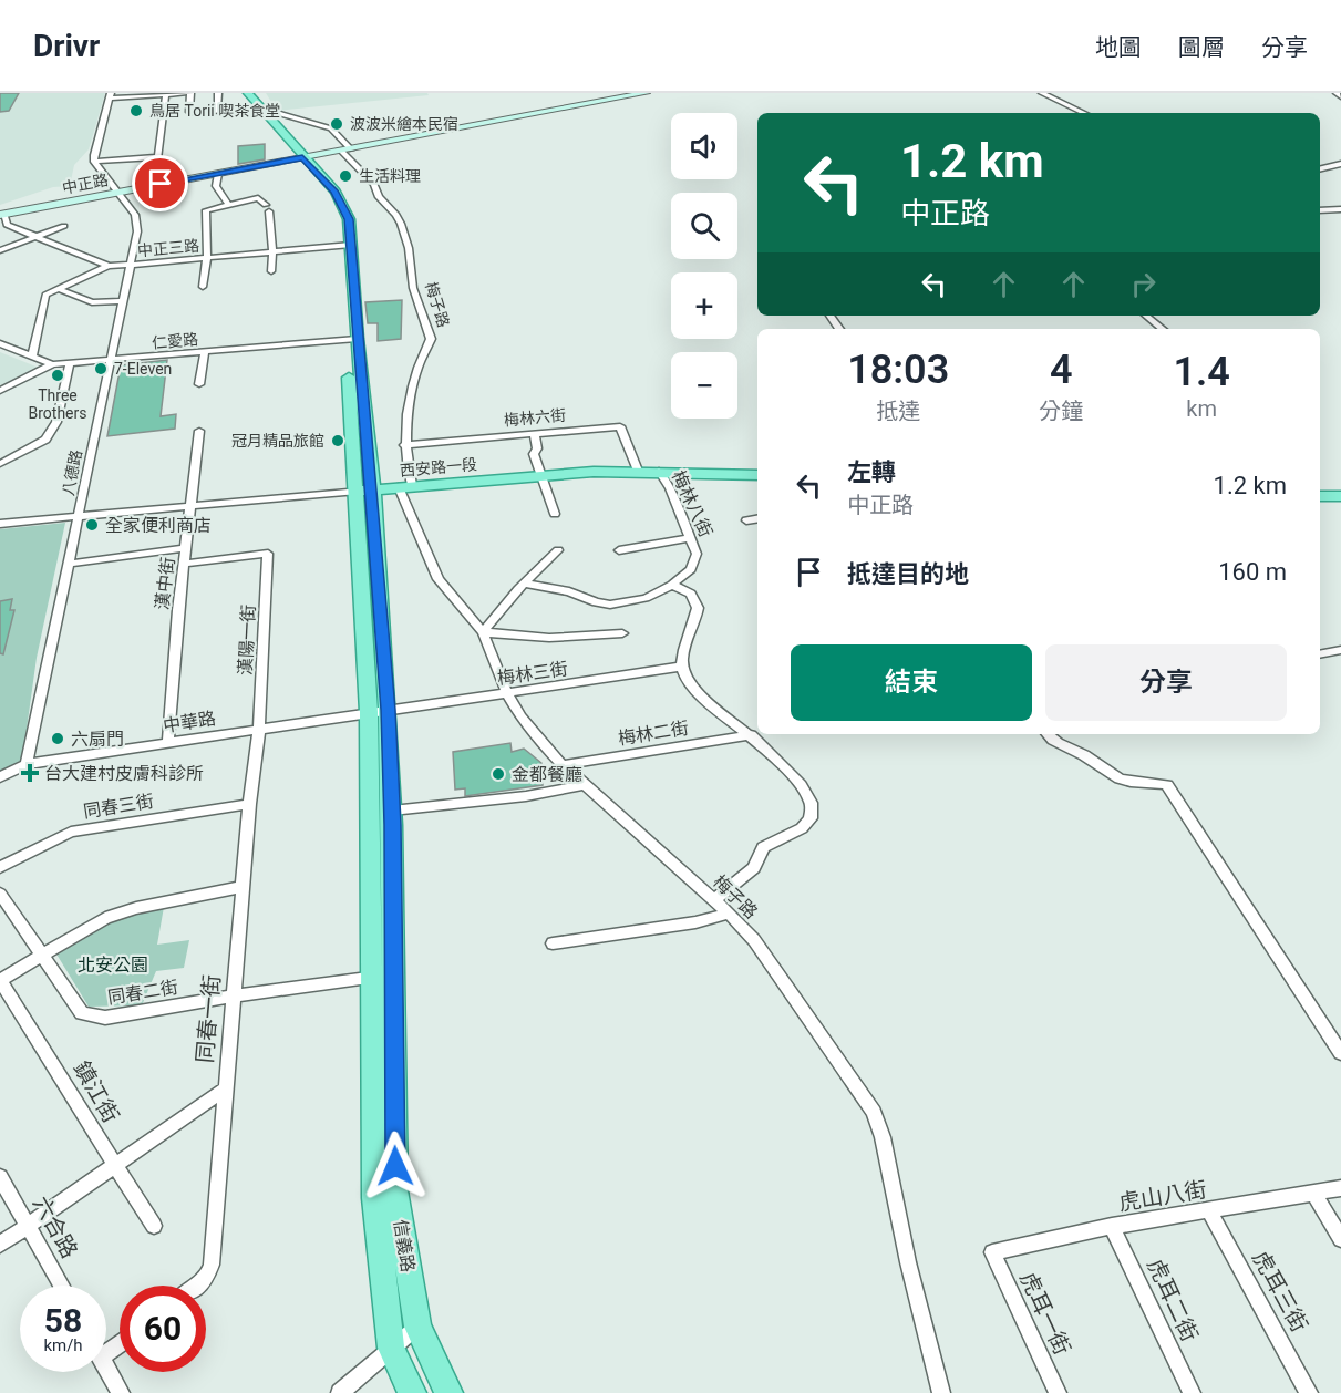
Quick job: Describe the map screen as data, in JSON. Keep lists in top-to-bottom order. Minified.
{"streets":{"main road":["西安路一段","信義路"],"street":["中正路","中正三路","梅子路","仁愛路","梅林六街","八德路","梅林八街","漢中街","漢陽一街","梅林三街","中華路","梅林二街","同春三街","同春二街","同春一街","鎮江街","虎山八街","六合路","虎耳三街","虎耳二街","虎耳一街"]},"crossings":[["中正路","中正三路"],["中正路","梅子路"],["中正路","八德路"],["中正路","信義路"],["中正三路","八德路"],["中正三路","信義路"],["梅子路","梅林六街"],["梅子路","西安路一段"],["梅子路","梅林三街"],["梅子路","梅林二街"],["梅子路","信義路"],["仁愛路","八德路"],["仁愛路","信義路"],["梅林六街","西安路一段"],["西安路一段","八德路"],["西安路一段","梅林八街"],["西安路一段","漢中街"],["西安路一段","信義路"],["八德路","中華路"],["漢中街","漢陽一街"],["漢中街","中華路"],["漢陽一街","中華路"],["漢陽一街","同春一街"],["梅林三街","中華路"],["梅林三街","信義路"],["中華路","同春一街"],["中華路","信義路"],["同春三街","同春一街"],["同春二街","同春一街"],["同春二街","信義路"],["虎山八街","虎耳三街"],["虎山八街","虎耳二街"],["虎山八街","虎耳一街"]],"parks":["北安公園"],"places":{"other":["鳥居 Torii 喫茶食堂","波波米繪本民宿","生活料理","7-Eleven","Three Brothers","冠月精品旅館","全家便利商店","六扇門","金都餐廳"],"health":["台大建村皮膚科診所"]},"page":{"header":"Drivr","nav":["地圖","圖層","分享"],"map_buttons":["+","−"],"turn":["1.2 km","中正路"],"eta":["18:03","抵達","4","分鐘","1.4","km"],"list":[{"name":"左轉","note":"中正路","value":"1.2 km"},{"name":"抵達目的地","value":"160 m"}],"buttons":["結束","分享"],"speed":"58 km/h","limit":"60"}}
